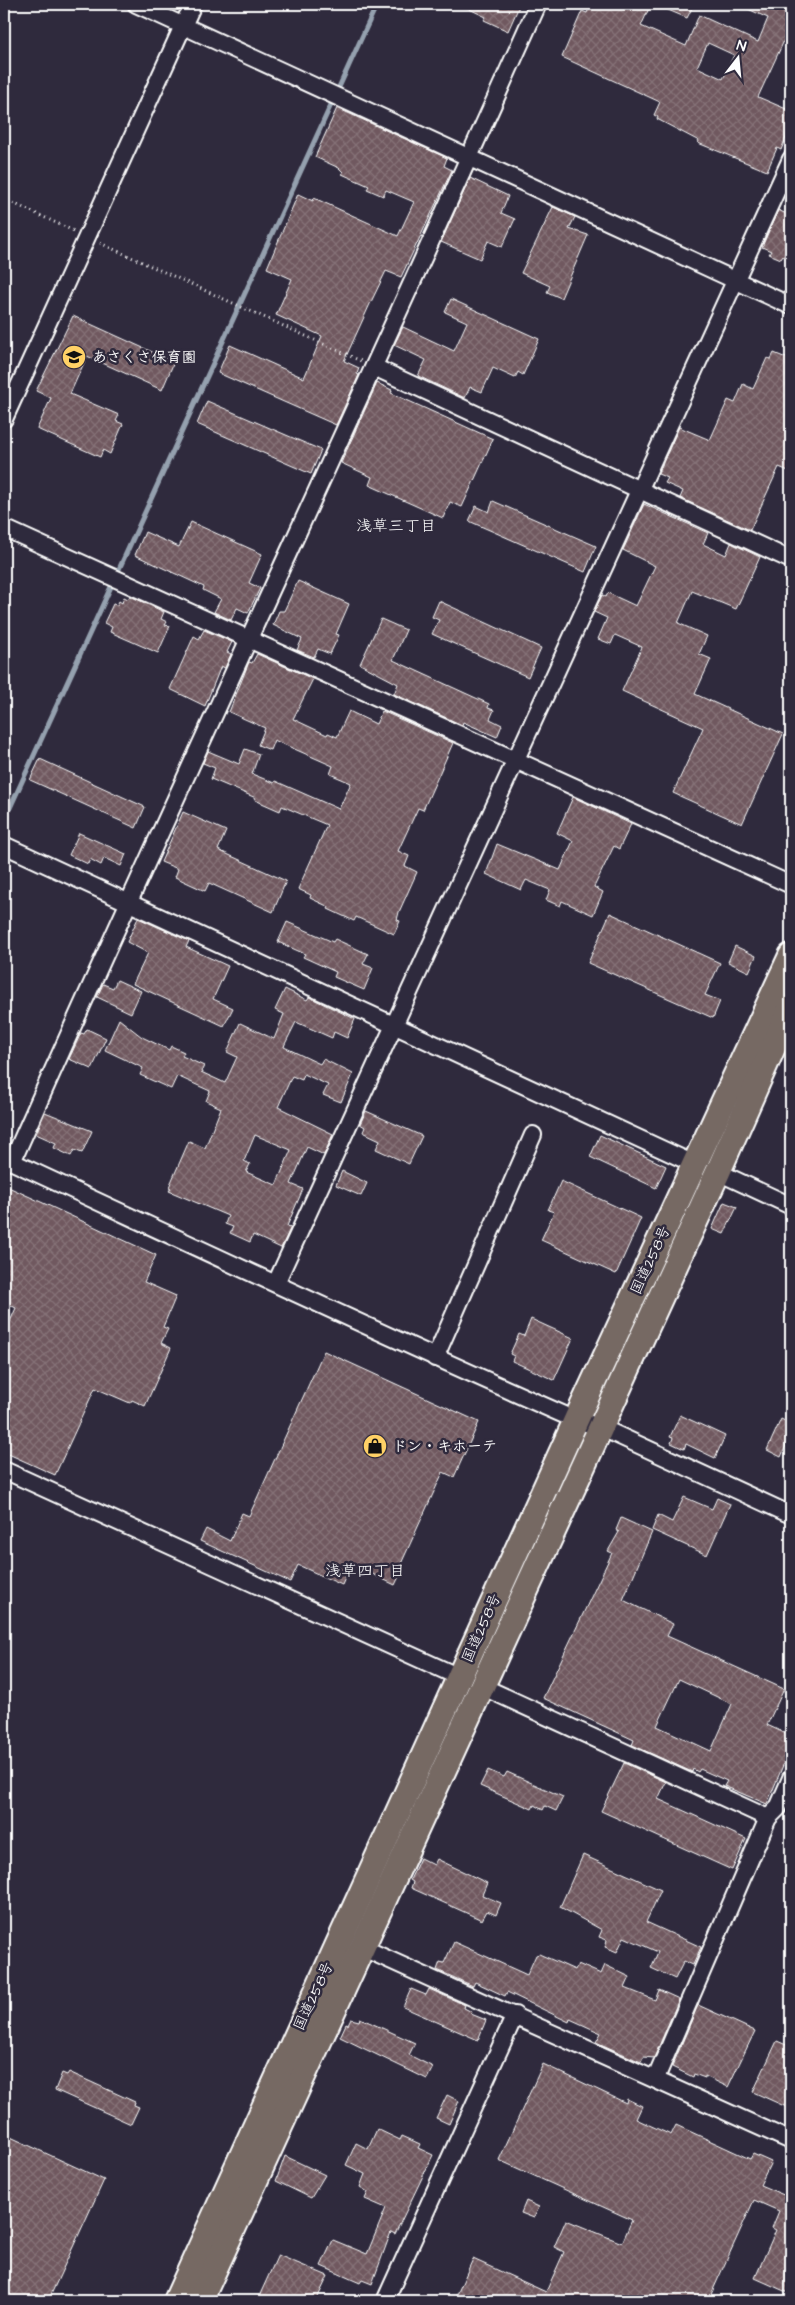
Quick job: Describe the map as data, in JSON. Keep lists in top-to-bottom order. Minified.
{"streets":{"highway":["国道258号"]},"districts":["浅草三丁目","浅草四丁目"],"places":{"school or university":["あさくさ保育園"],"shop":["ドン・キホーテ"]},"north":"top"}
